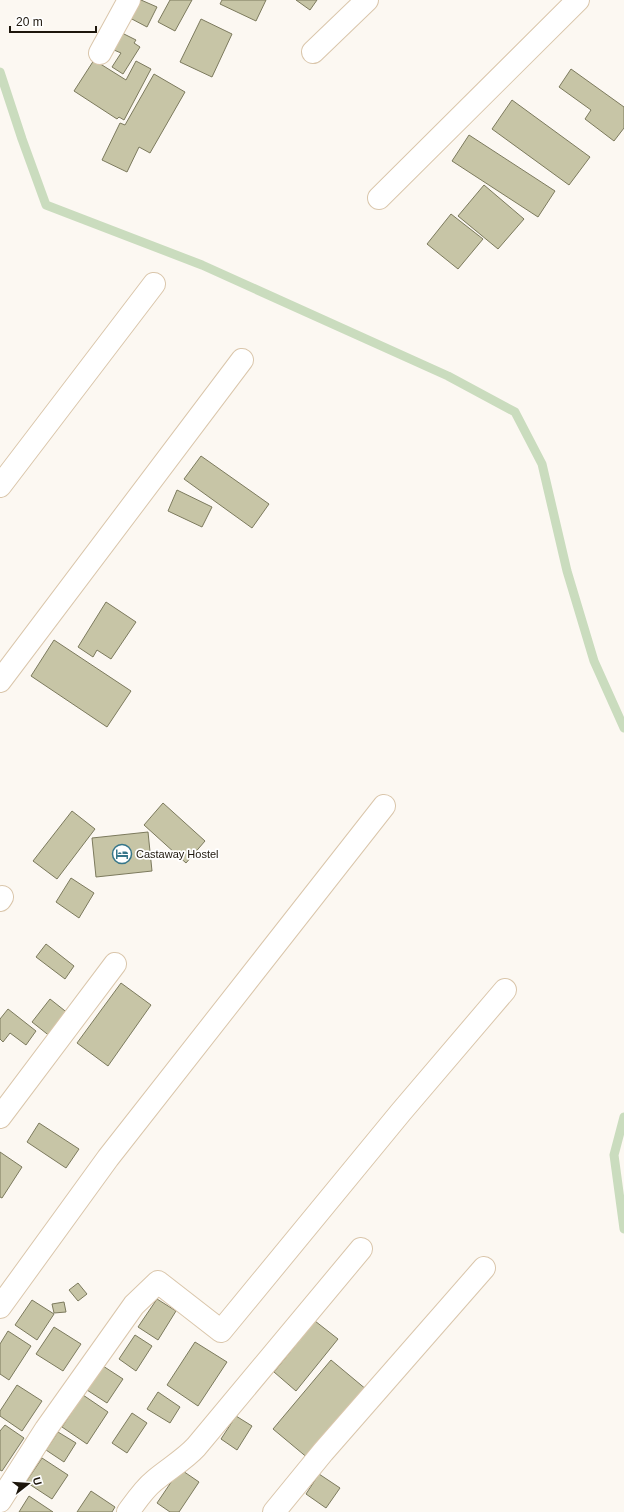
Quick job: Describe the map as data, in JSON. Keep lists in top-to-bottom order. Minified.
{"places":{"hotel":["Castaway Hostel"]},"scale_bar":"20 m","north":"right"}
